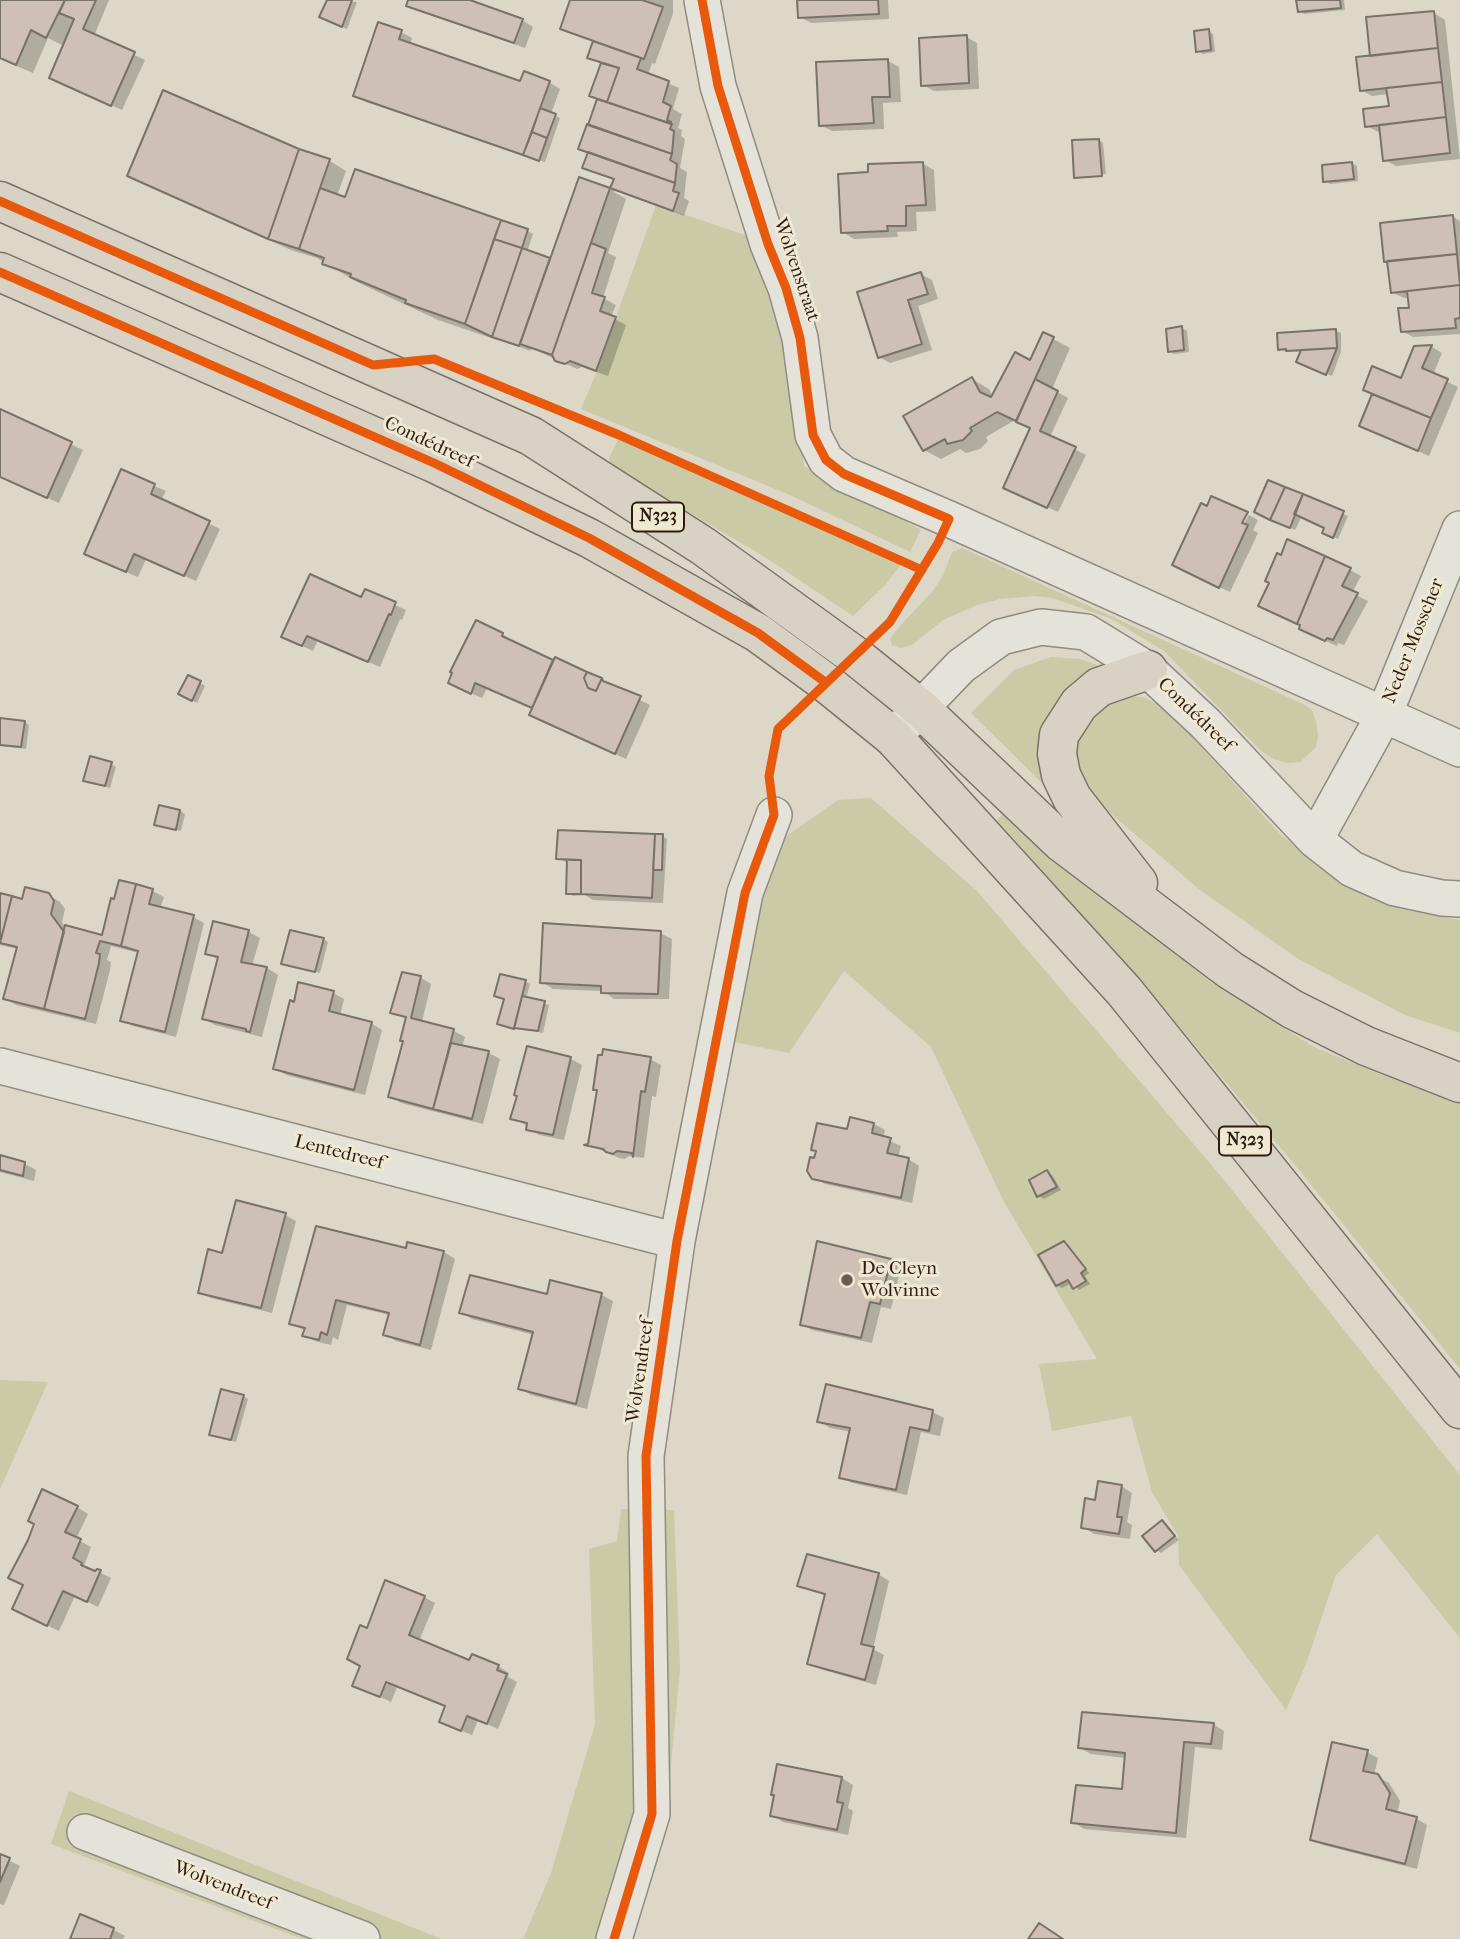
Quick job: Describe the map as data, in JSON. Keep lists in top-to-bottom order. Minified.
{"streets":{"main road":["Condédreef","N323"],"street":["Wolvenstraat","Neder Mosscher","Lentedreef","Wolvendreef"]},"crossings":[["Wolvenstraat","Neder Mosscher"],["Condédreef","N323"],["Condédreef","Neder Mosscher"],["Lentedreef","Wolvendreef"]],"places":["De Cleyn Wolvinne"]}
